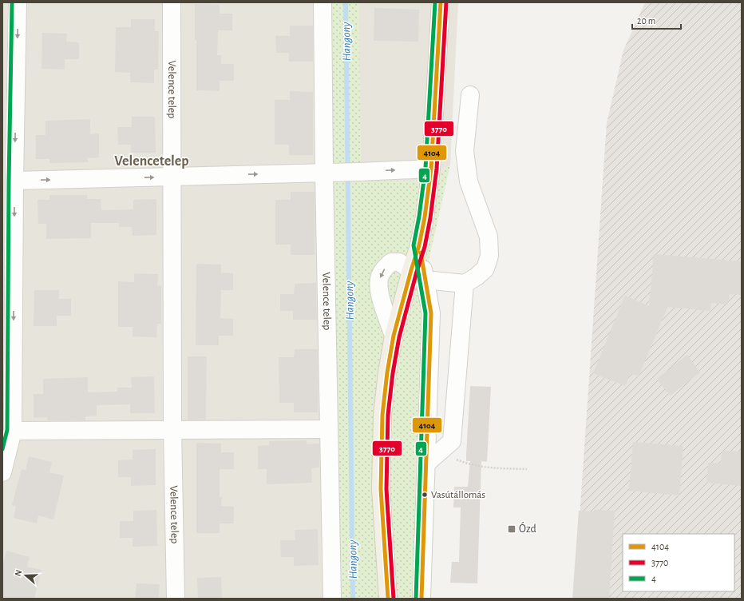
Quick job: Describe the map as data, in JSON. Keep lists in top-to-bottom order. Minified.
{"streets":{"street":["Velence telep"]},"districts":["Velencetelep"],"water":["Hangony"],"places":{"other":["Vasútállomás"],"transit":["Ózd"]},"lines":["transit line 4104","transit line 3770","transit line 4"],"legend":["4104","3770","4"],"scale_bar":"20 m","north":"left"}
